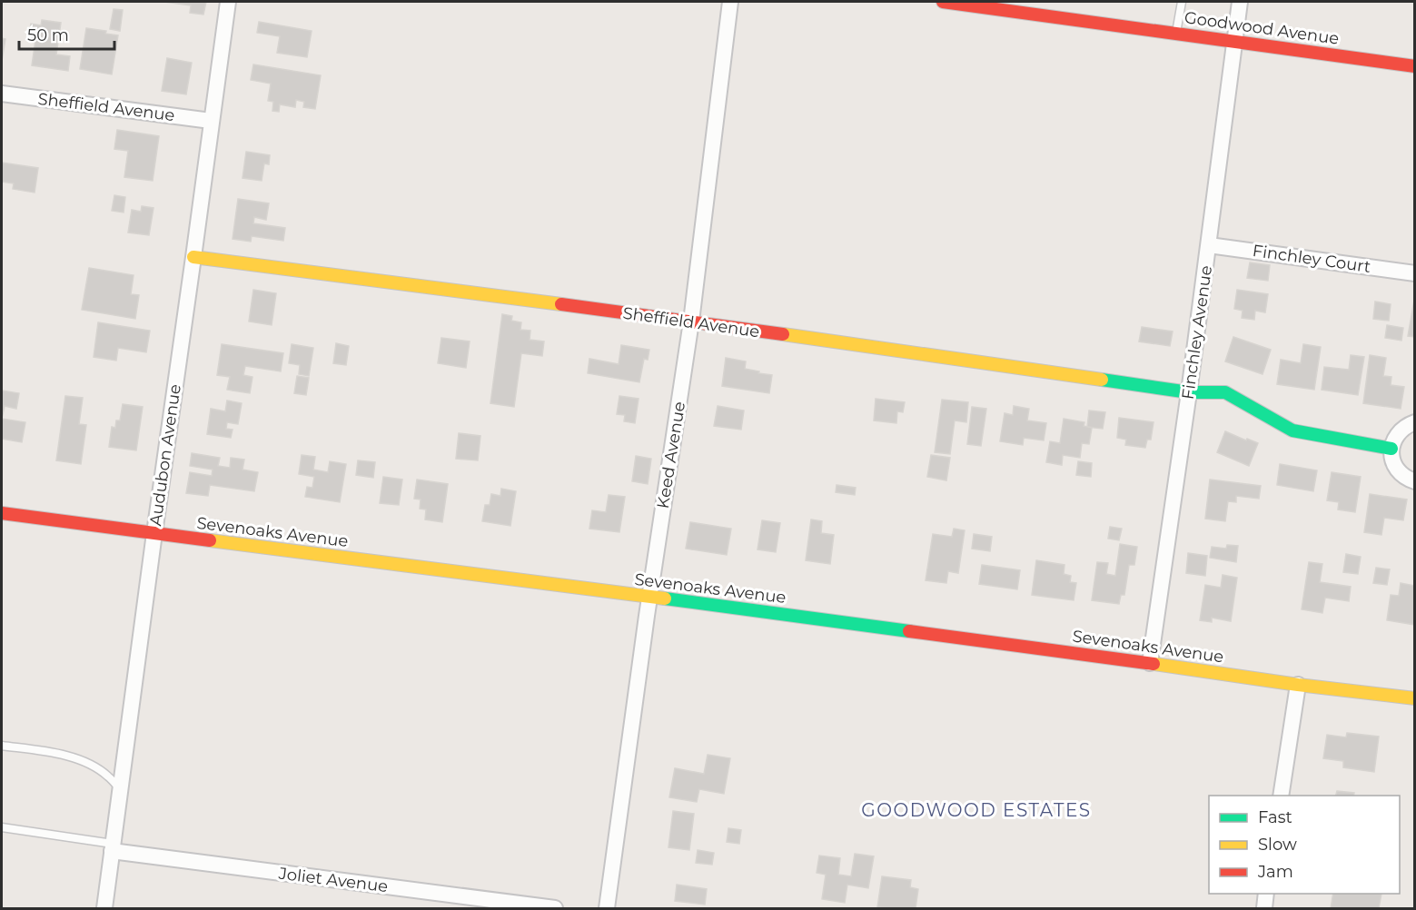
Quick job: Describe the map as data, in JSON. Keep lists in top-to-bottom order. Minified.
{"streets":{"street":["Goodwood Avenue","Sheffield Avenue","Finchley Court","Finchley Avenue","Audubon Avenue","Keed Avenue","Sevenoaks Avenue","Joliet Avenue"]},"crossings":[["Goodwood Avenue","Finchley Avenue"],["Sheffield Avenue","Finchley Avenue"],["Sheffield Avenue","Audubon Avenue"],["Sheffield Avenue","Keed Avenue"],["Finchley Court","Finchley Avenue"],["Finchley Avenue","Sevenoaks Avenue"],["Audubon Avenue","Sevenoaks Avenue"],["Audubon Avenue","Joliet Avenue"],["Keed Avenue","Sevenoaks Avenue"]],"districts":["GOODWOOD ESTATES"],"legend":["Fast","Slow","Jam"],"scale_bar":"50 m"}
